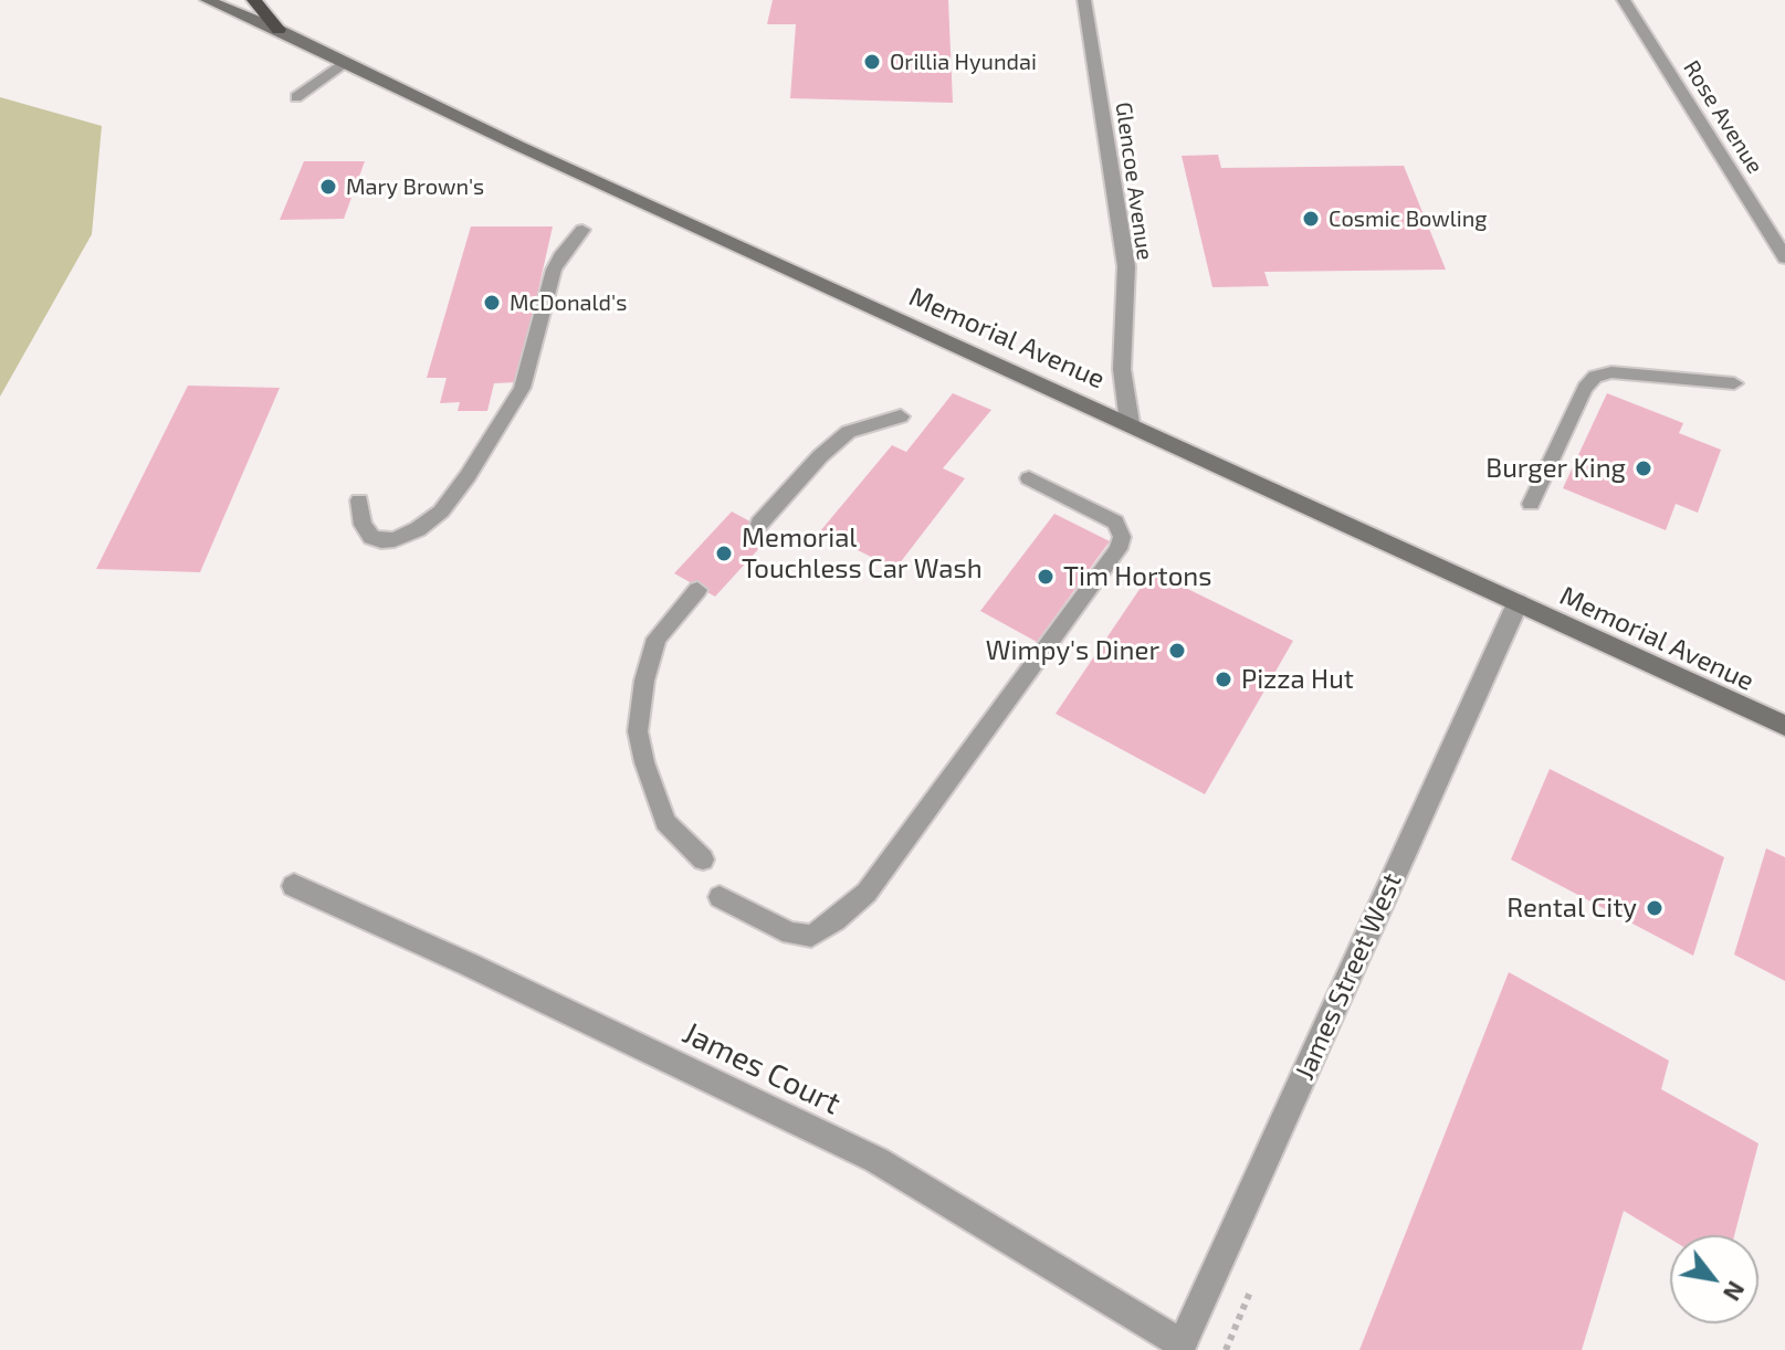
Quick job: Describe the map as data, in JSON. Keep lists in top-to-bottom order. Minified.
{"streets":{"main road":["Memorial Avenue"],"street":["Rose Avenue","Glencoe Avenue","James Street West","James Court"]},"crossings":[["Glencoe Avenue","Memorial Avenue"],["Memorial Avenue","James Street West"],["James Street West","James Court"]],"places":["Orillia Hyundai","Mary Brown's","Cosmic Bowling","McDonald's","Burger King","Memorial Touchless Car Wash","Tim Hortons","Wimpy's Diner","Pizza Hut","Rental City"],"north":"bottom right"}
